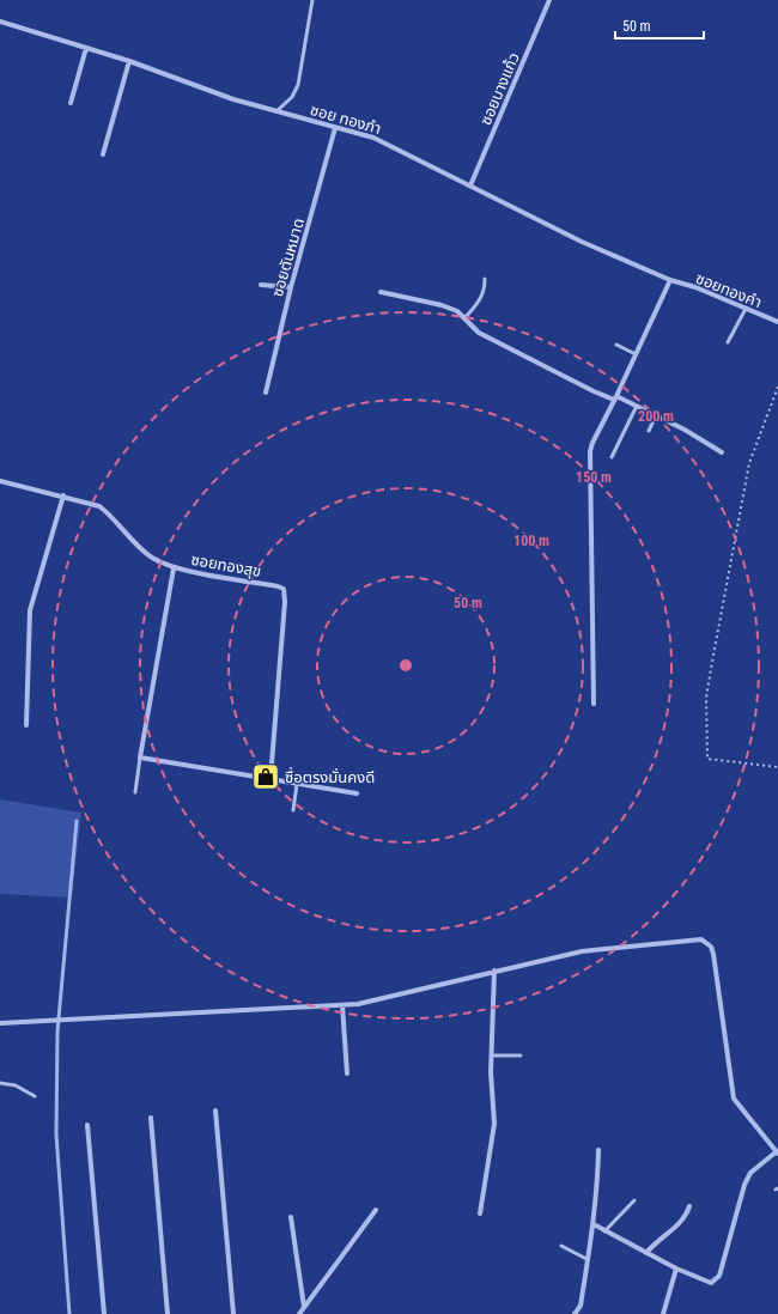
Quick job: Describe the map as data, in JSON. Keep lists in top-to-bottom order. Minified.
{"streets":{"street":["ซอยบางแก้ว","ซอย ทองภํา","ซอยตันหมาด","ซอยทองคำ","ซอยทองสุข"]},"crossings":[["ซอยบางแก้ว","ซอย ทองภํา"],["ซอย ทองภํา","ซอยตันหมาด"],["ซอย ทองภํา","ซอยทองคำ"]],"places":{"shop":["ซื่อตรงมั่นคงดี"]},"scale_bar":"50 m","rings":["200 m","150 m","100 m","50 m"]}
